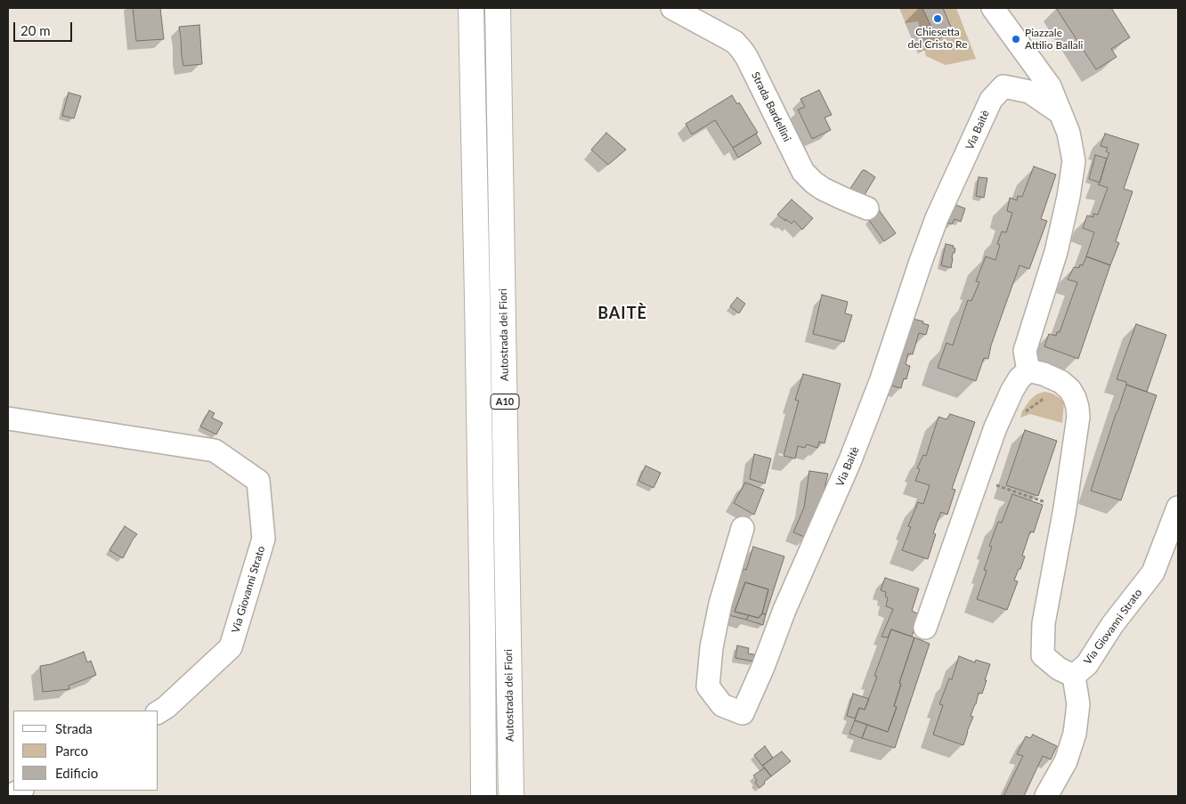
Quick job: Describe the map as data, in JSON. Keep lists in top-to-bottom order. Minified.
{"streets":{"highway":["Autostrada dei Fiori","A10"],"street":["Strada Bardellini","Via Baitè","Via Giovanni Strato"]},"districts":["BAITÈ"],"places":["Chiesetta del Cristo Re","Piazzale Attilio Ballali"],"legend":["Strada","Parco","Edificio"],"scale_bar":"20 m"}
